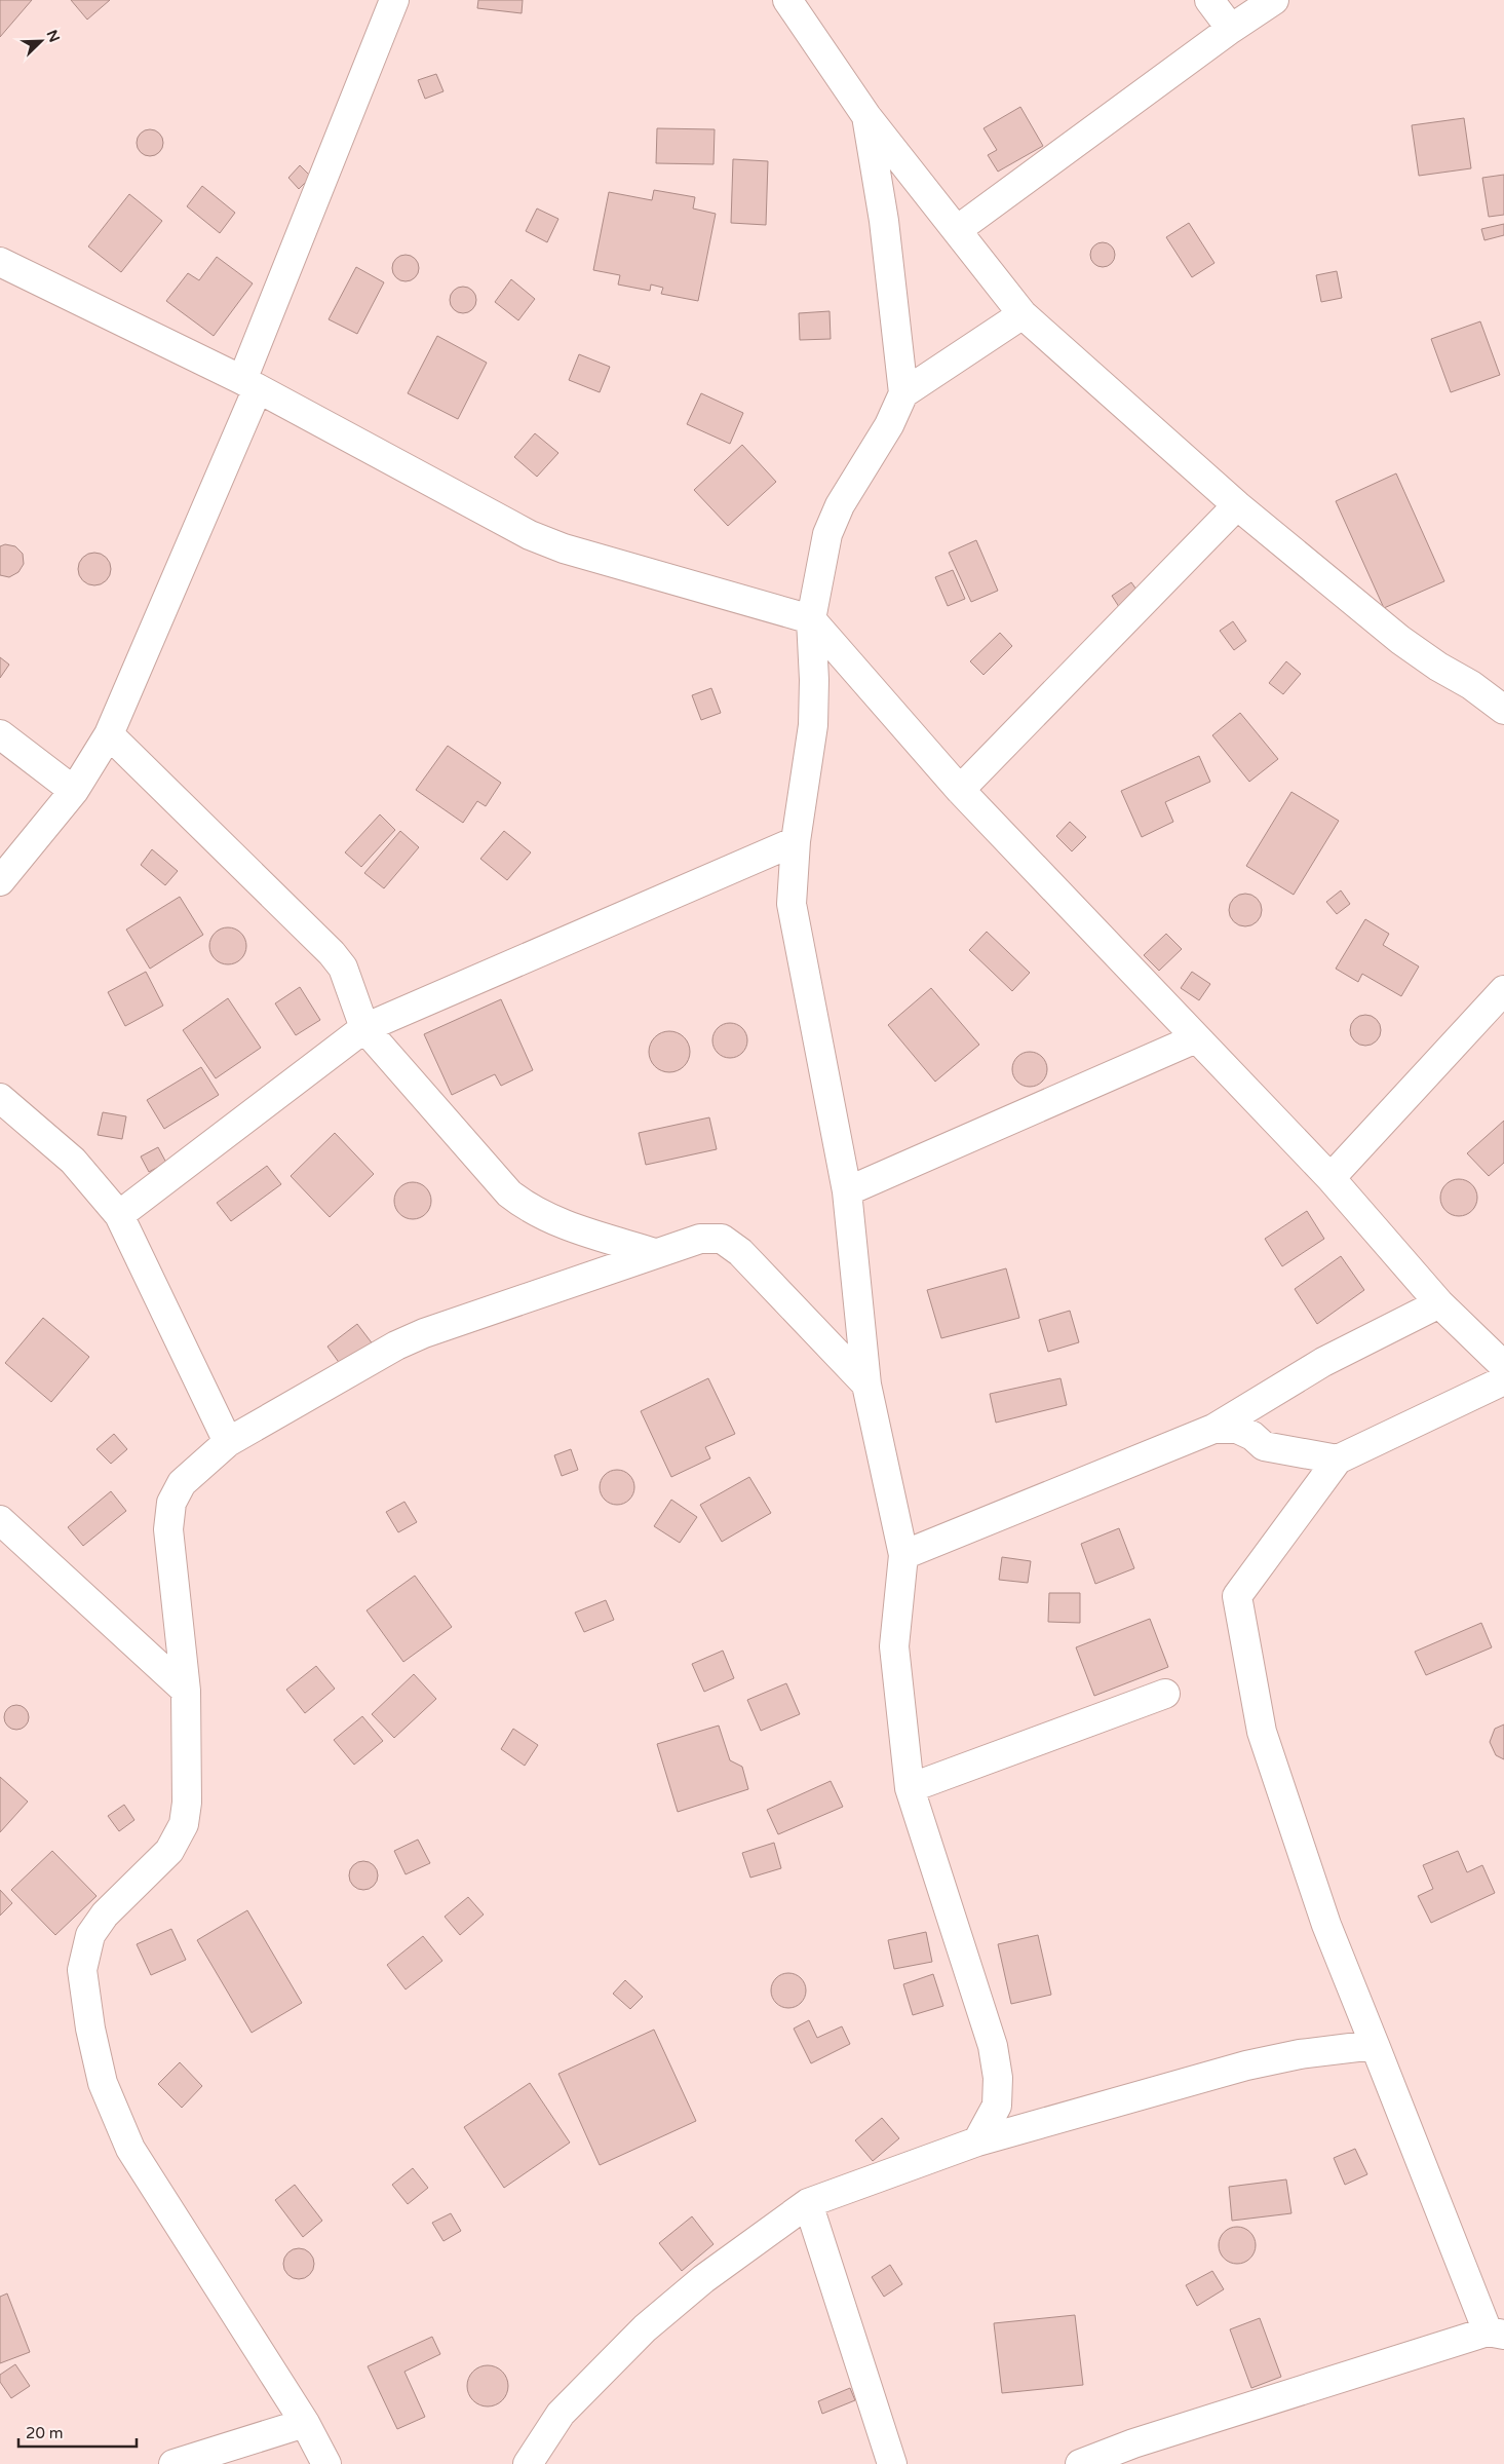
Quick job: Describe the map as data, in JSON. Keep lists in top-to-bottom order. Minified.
{"scale_bar":"20 m","north":"top right"}
